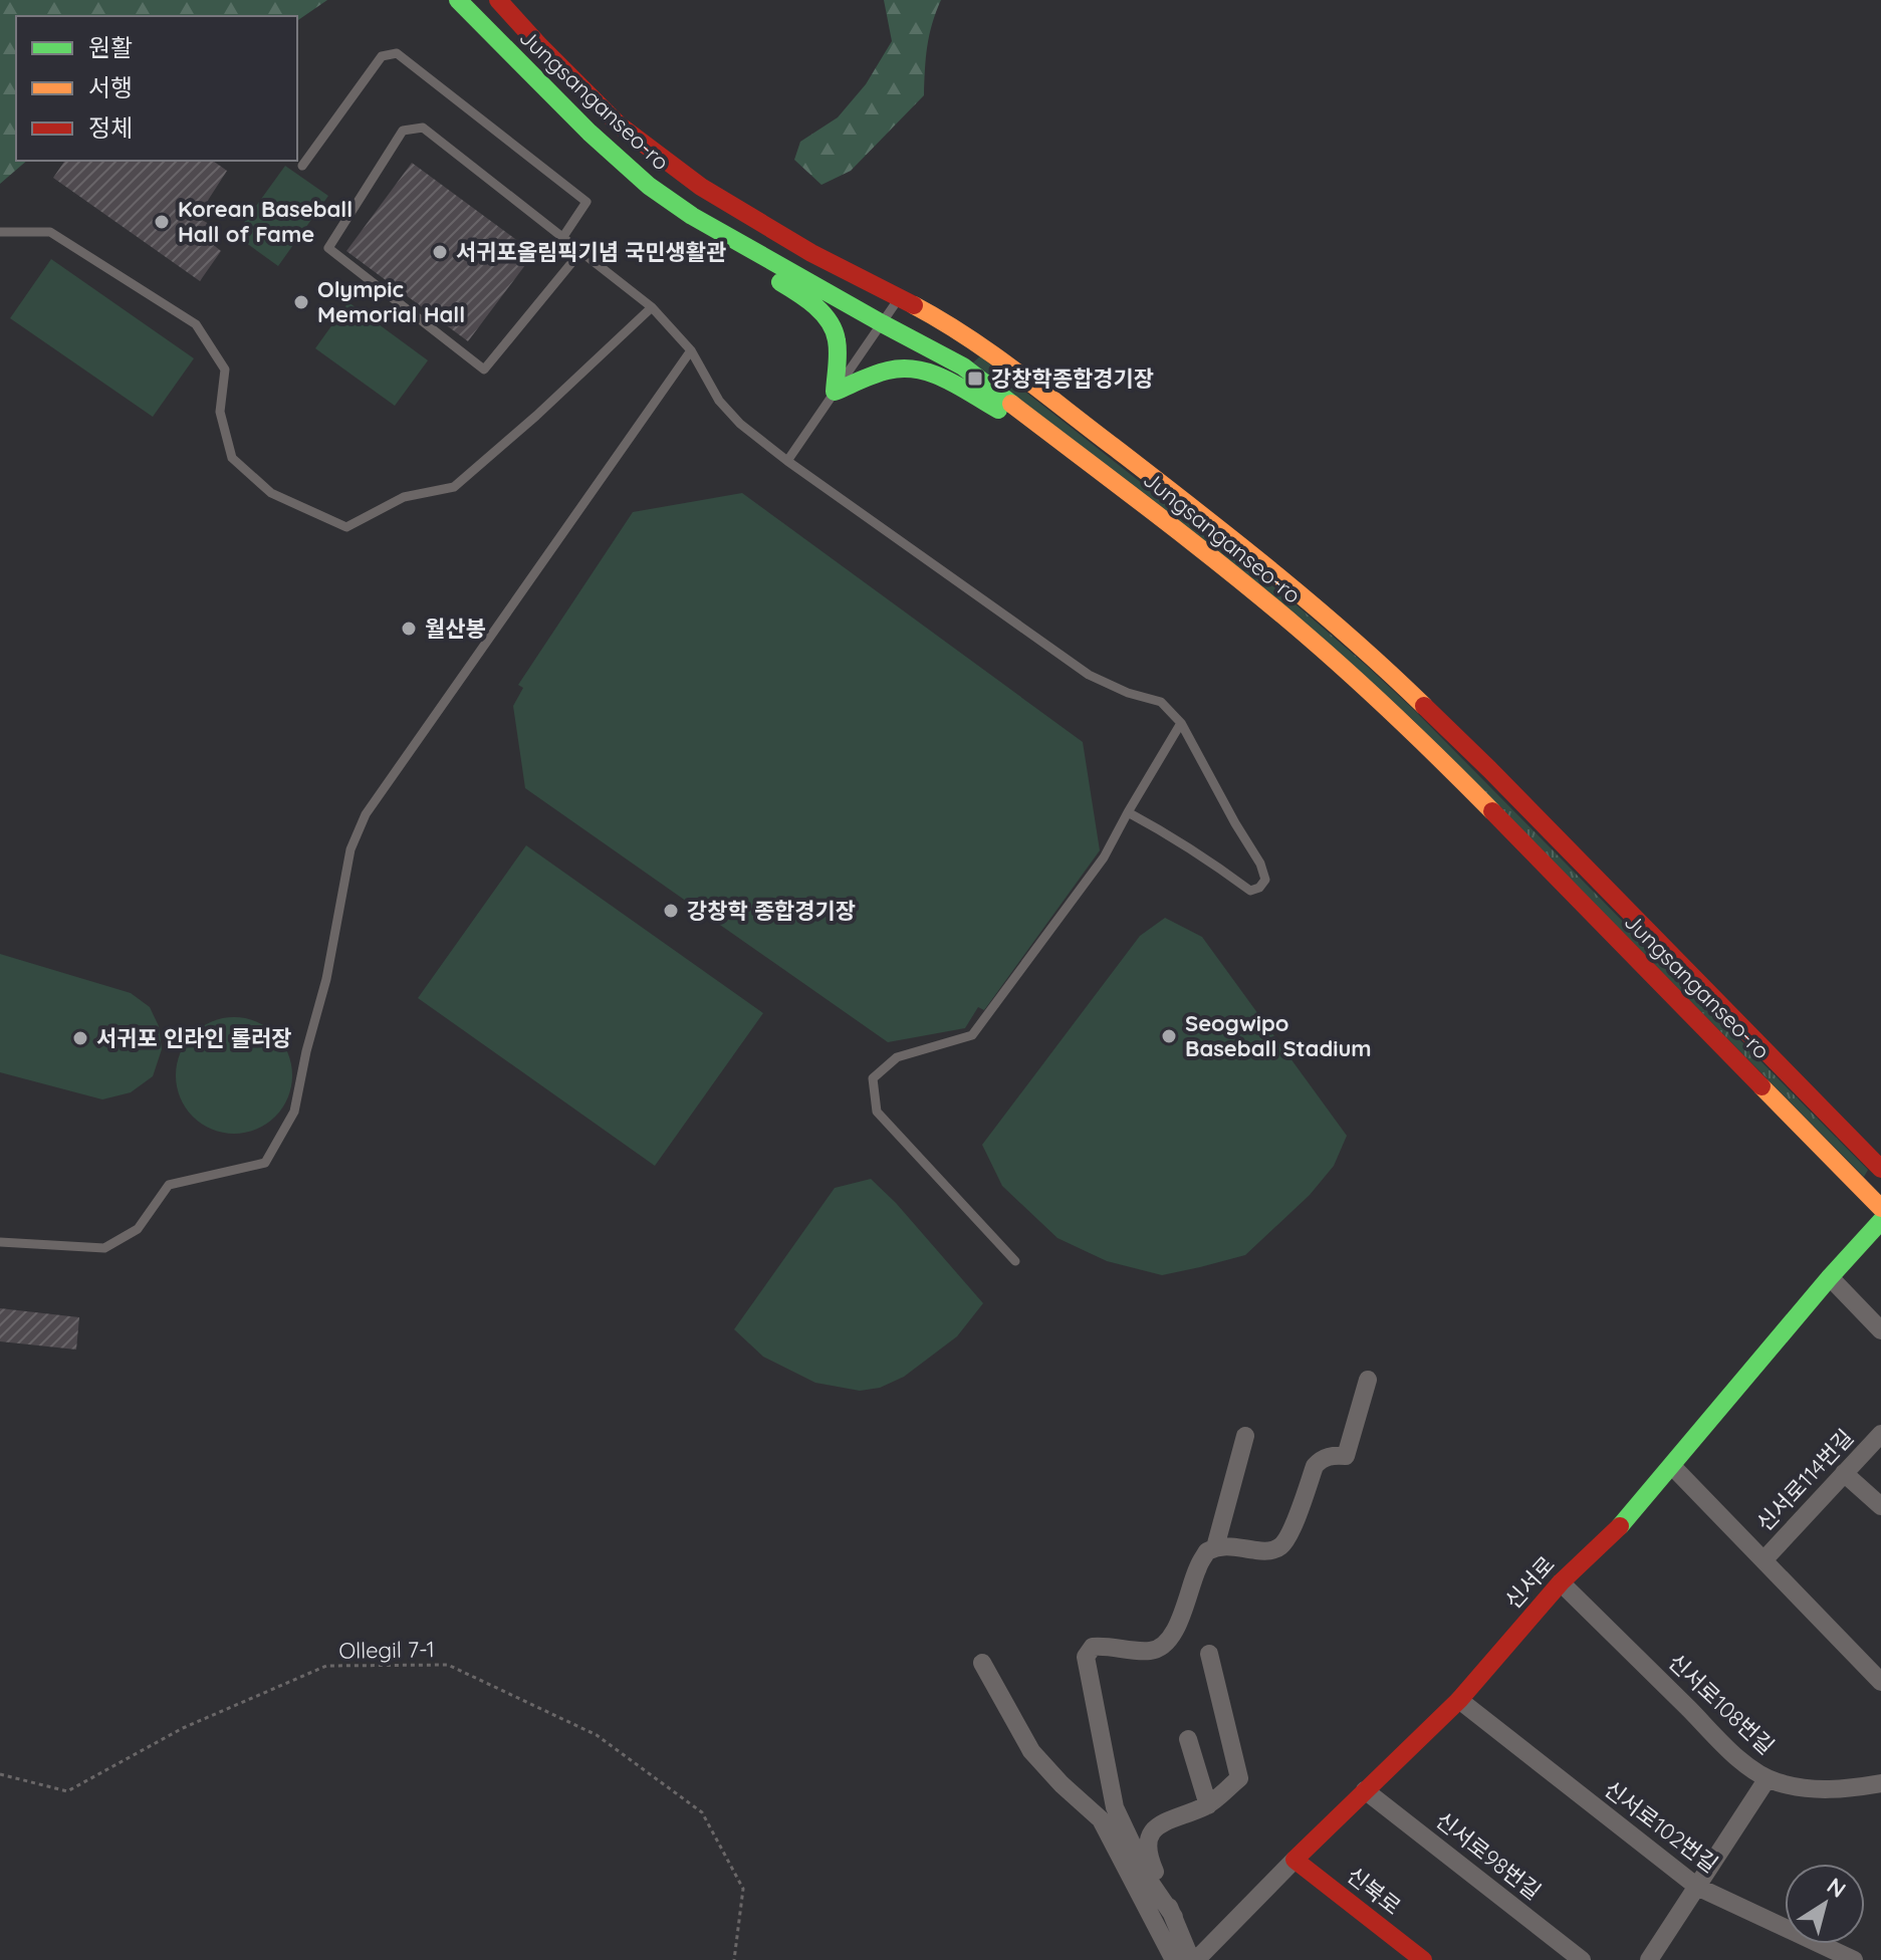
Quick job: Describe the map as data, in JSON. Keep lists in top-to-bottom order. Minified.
{"streets":{"main road":["Jungsanganseo-ro","신서로","신북로"],"street":["신서로114번길","신서로108번길","신서로102번길","신서로98번길"],"path":["Ollegil 7-1"]},"crossings":[["신서로114번길","신서로"],["신서로","신서로108번길"],["신서로","신서로102번길"],["신서로","신서로98번길"],["신서로","신북로"]],"places":{"other":["Korean Baseball Hall of Fame","서귀포올림픽기념 국민생활관","Olympic Memorial Hall","월산봉","강창학 종합경기장","Seogwipo Baseball Stadium","서귀포 인라인 롤러장"],"transit":["강창학종합경기장"]},"legend":["원활","서행","정체"],"north":"top right"}
